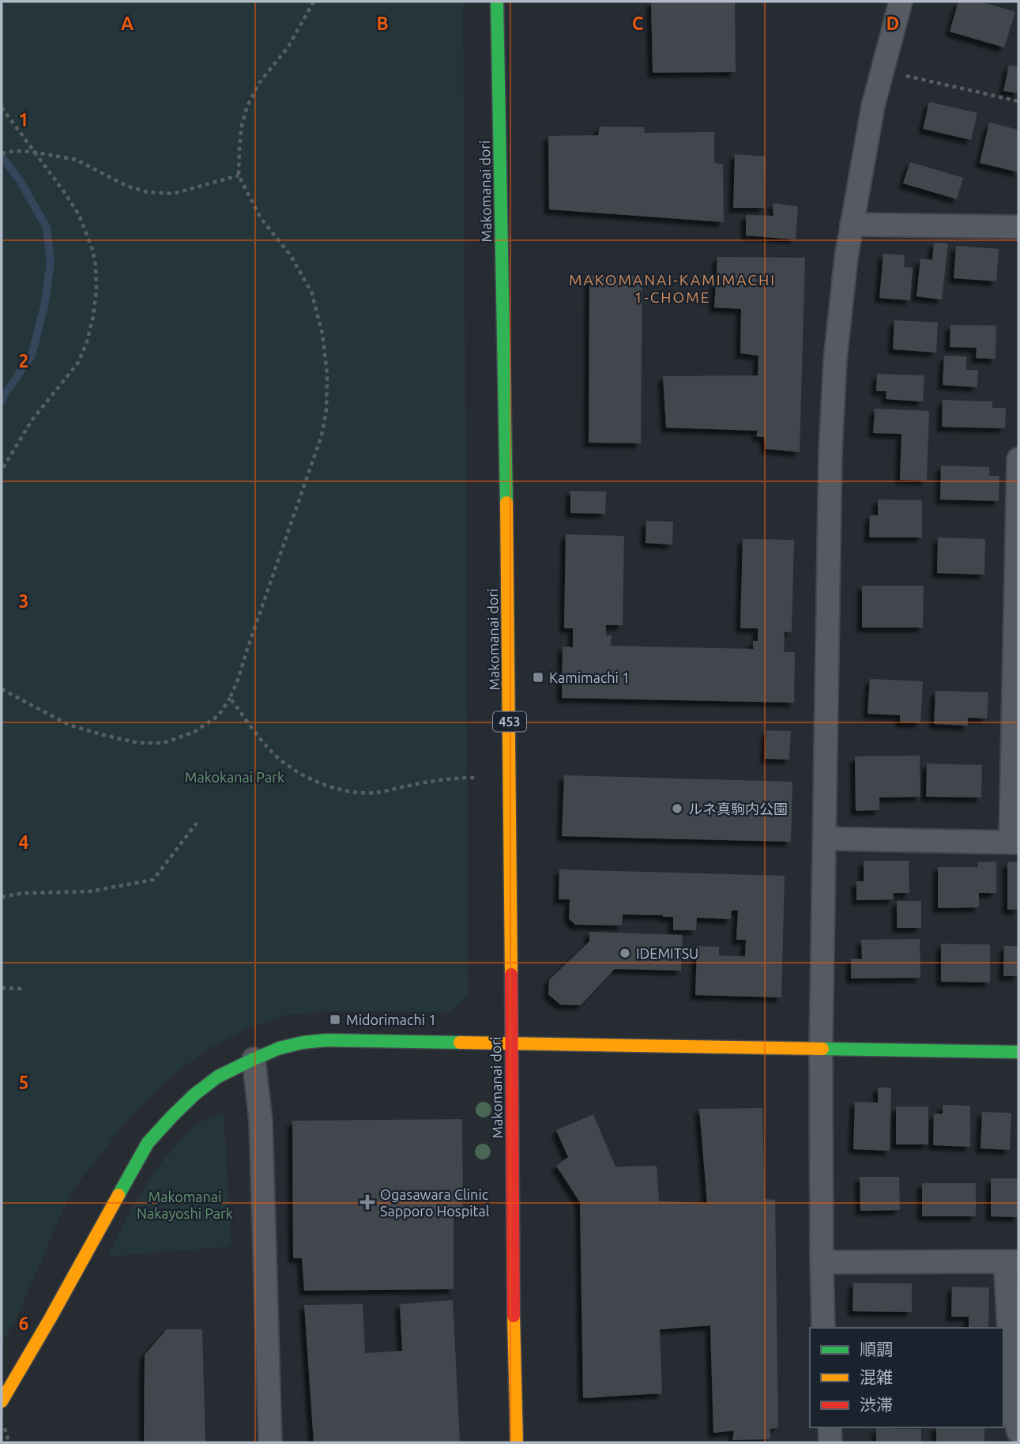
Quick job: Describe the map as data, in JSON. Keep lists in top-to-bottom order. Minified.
{"streets":{"main road":["Makomanai dori","453"]},"districts":["MAKOMANAI-KAMIMACHI 1-CHOME"],"parks":["Makokanai Park","Makomanai Nakayoshi Park"],"places":{"transit":["Kamimachi 1","Midorimachi 1"],"other":["ルネ真駒内公園","IDEMITSU"],"health":["Ogasawara Clinic Sapporo Hospital"]},"legend":["順調","混雑","渋滞"],"grid":{"columns":["A","B","C","D"],"rows":["1","2","3","4","5","6"]}}
